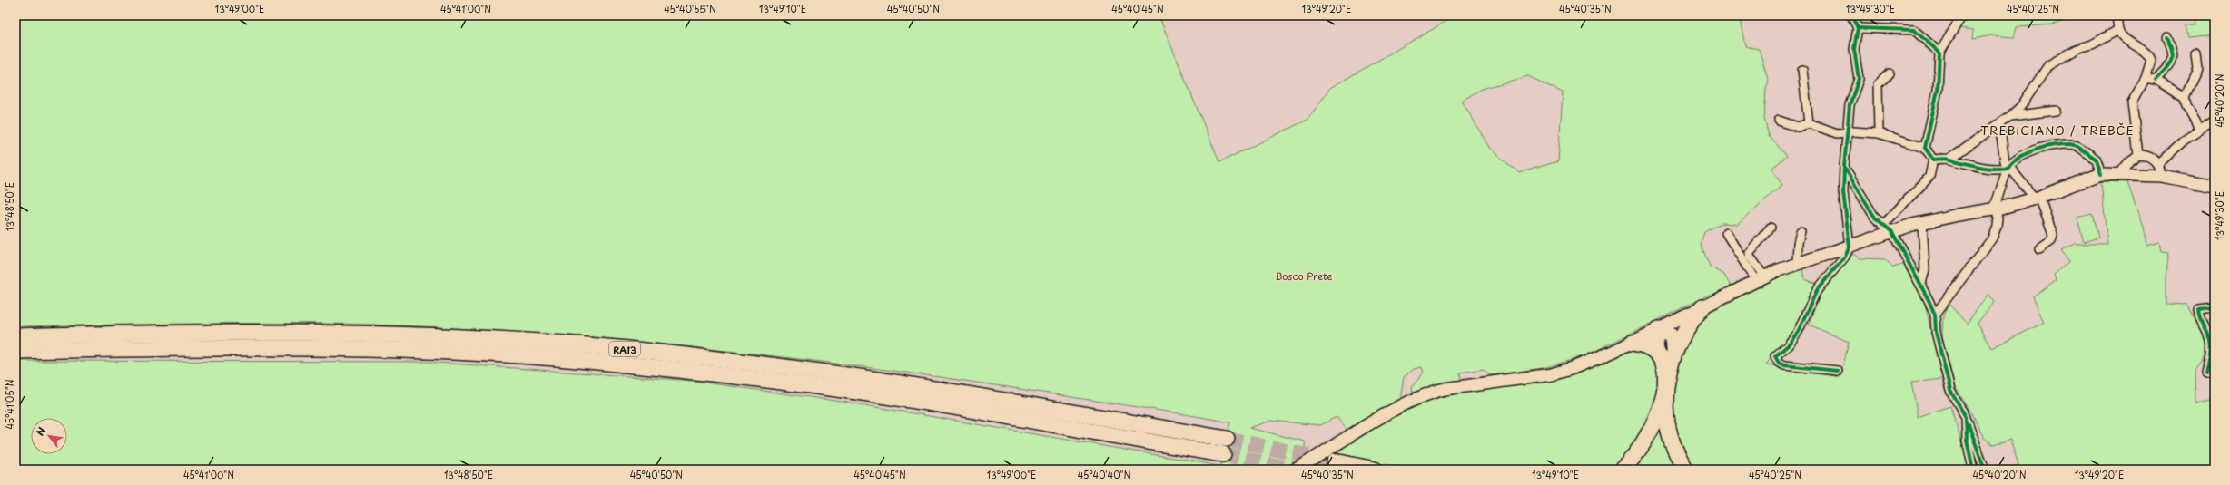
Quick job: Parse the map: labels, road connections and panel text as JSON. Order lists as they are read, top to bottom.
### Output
{
  "streets": {
    "highway": ["RA13"]
  },
  "districts": ["TREBICIANO / TREBČE"],
  "parks": ["Bosco Prete"],
  "north": "top left",
  "coordinates": [
    "13°49'00\"E",
    "45°41'00\"N",
    "45°40'55\"N",
    "13°49'10\"E",
    "45°40'50\"N",
    "45°40'45\"N",
    "13°49'20\"E",
    "45°40'35\"N",
    "13°49'30\"E",
    "45°40'25\"N",
    "45°40'20\"N",
    "13°48'50\"E",
    "45°41'05\"N",
    "45°40'40\"N"
  ]
}
